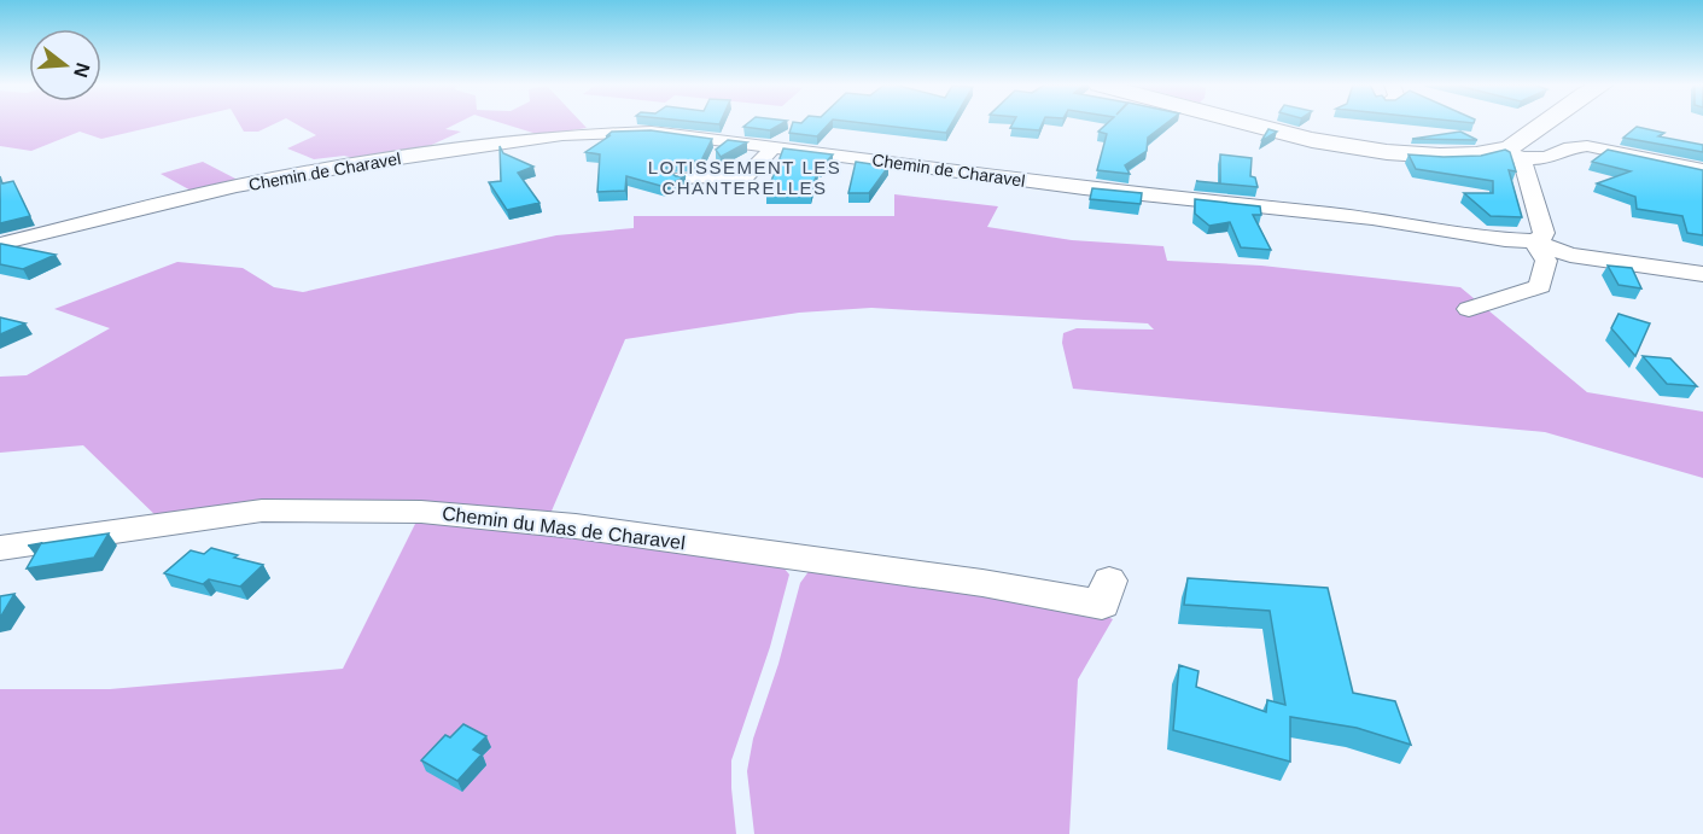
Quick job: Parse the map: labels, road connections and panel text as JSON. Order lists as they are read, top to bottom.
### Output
{
  "streets": {
    "street": ["Chemin de Charavel", "Chemin du Mas de Charavel"]
  },
  "districts": ["LOTISSEMENT LES CHANTERELLES"],
  "north": "right"
}
